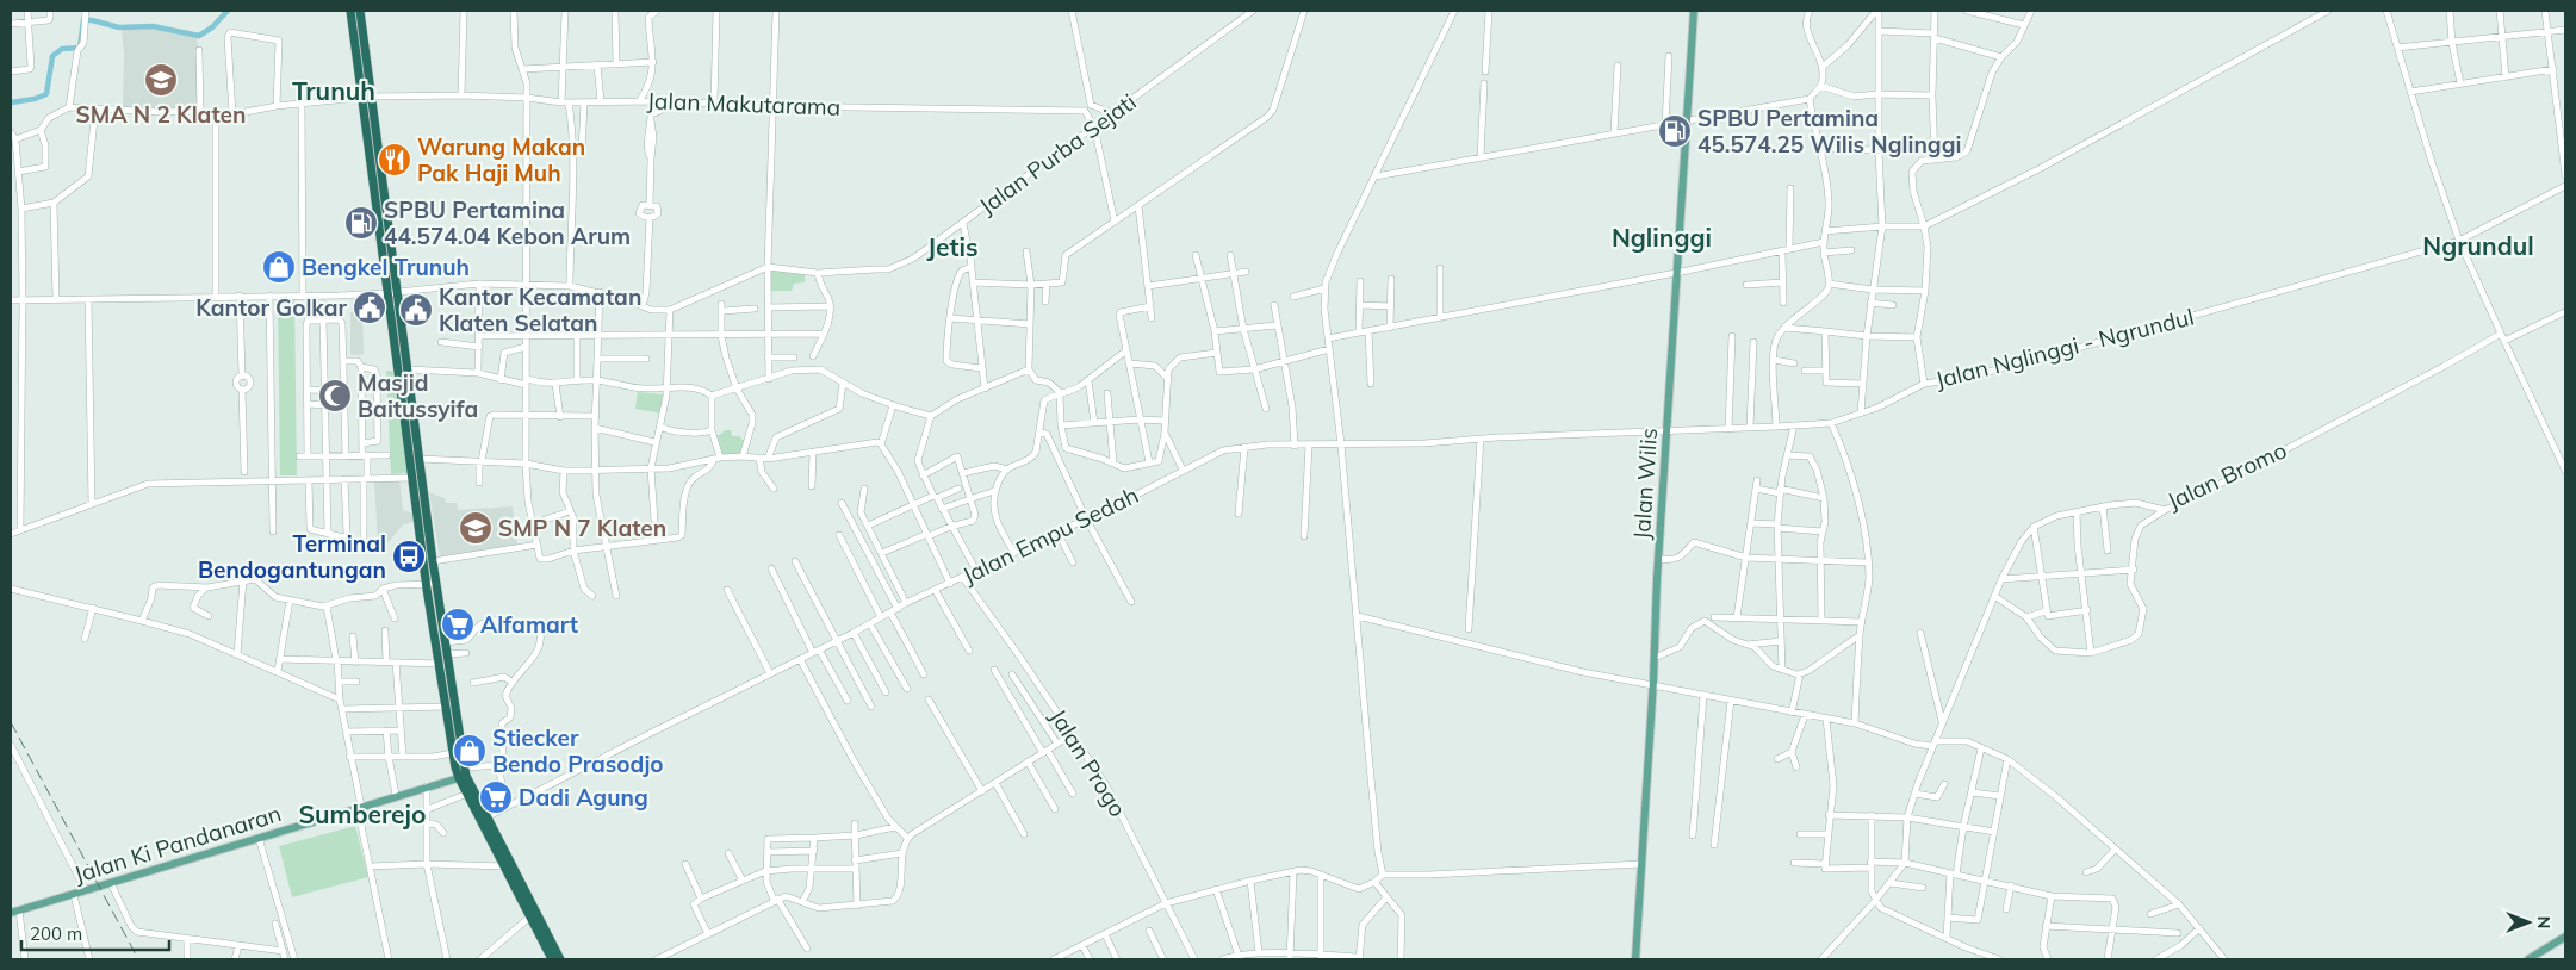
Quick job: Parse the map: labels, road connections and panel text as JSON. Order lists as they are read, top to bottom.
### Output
{
  "streets": {
    "main road": ["Jalan Wilis", "Jalan Ki Pandanaran"],
    "street": [
      "Jalan Makutarama",
      "Jalan Purba Sejati",
      "Jalan Nglinggi - Ngrundul",
      "Jalan Bromo",
      "Jalan Empu Sedah",
      "Jalan Progo"
    ]
  },
  "crossings": [
    ["Jalan Nglinggi - Ngrundul", "Jalan Wilis"],
    ["Jalan Nglinggi - Ngrundul", "Jalan Empu Sedah"],
    ["Jalan Wilis", "Jalan Empu Sedah"],
    ["Jalan Empu Sedah", "Jalan Progo"]
  ],
  "districts": [
    "Trunuh",
    "Nglinggi",
    "Ngrundul",
    "Jetis",
    "Sumberejo"
  ],
  "places": {
    "school or university": ["SMA N 2 Klaten", "SMP N 7 Klaten"],
    "fuel station": ["SPBU Pertamina 45.574.25 Wilis Nglinggi", "SPBU Pertamina 44.574.04 Kebon Arum"],
    "restaurant": ["Warung Makan Pak Haji Muh"],
    "shop": ["Bengkel Trunuh", "Stiecker Bendo Prasodjo"],
    "public building": ["Kantor Golkar", "Kantor Kecamatan Klaten Selatan"],
    "mosque": ["Masjid Baitussyifa"],
    "bus stop": ["Terminal Bendogantungan"],
    "supermarket": ["Alfamart", "Dadi Agung"]
  },
  "scale_bar": "200 m",
  "north": "right"
}
